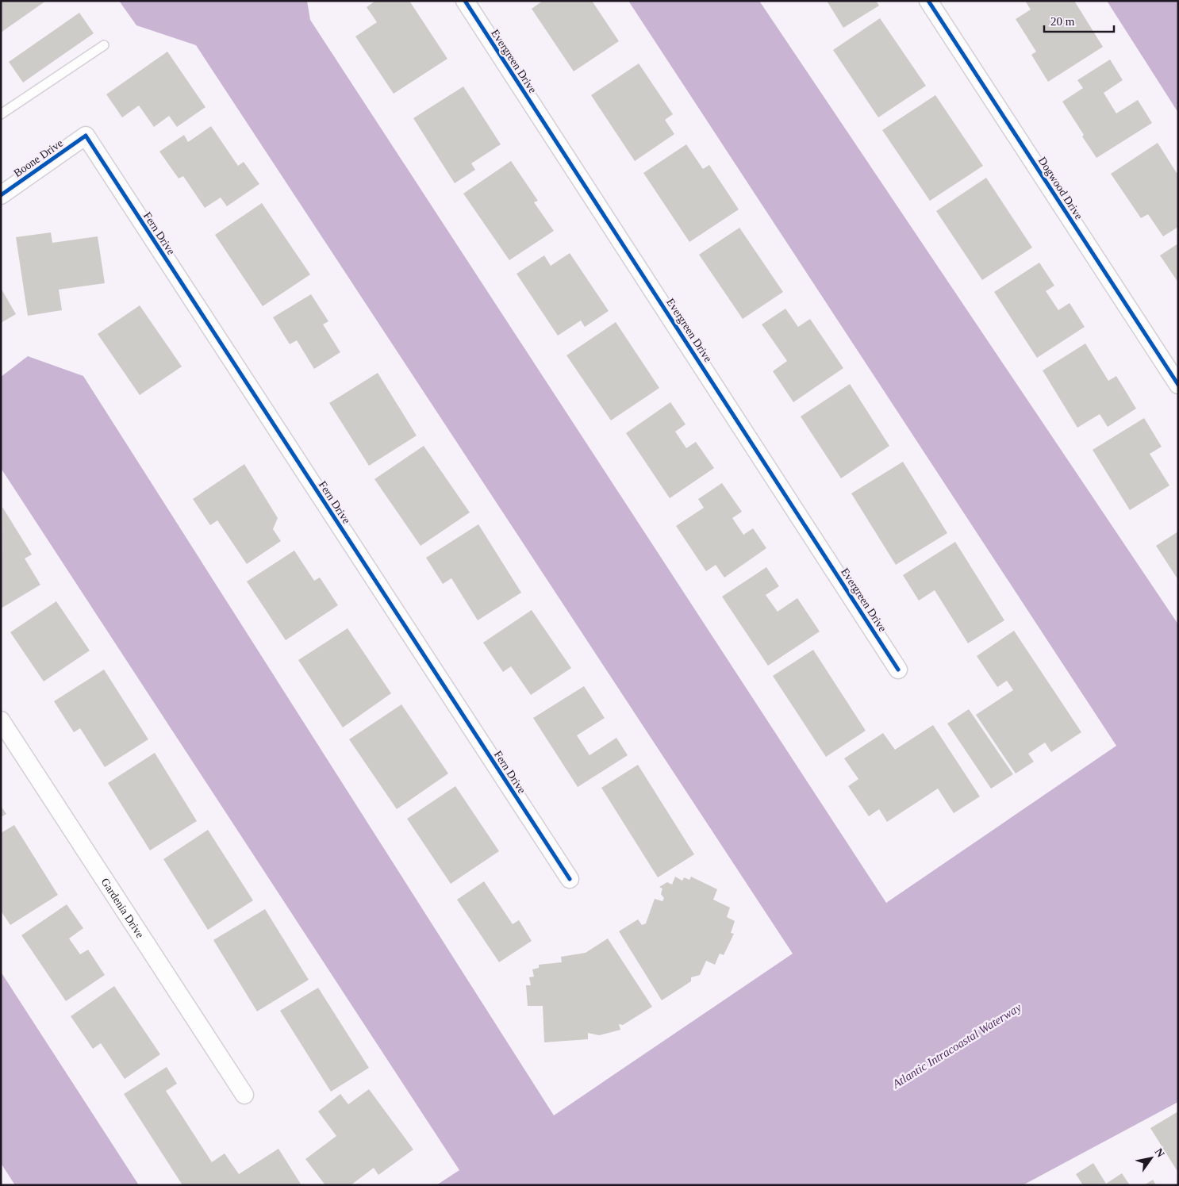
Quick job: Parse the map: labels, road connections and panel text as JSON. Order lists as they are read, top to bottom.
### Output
{
  "streets": {
    "street": [
      "Evergreen Drive",
      "Boone Drive",
      "Dogwood Drive",
      "Fern Drive",
      "Gardenia Drive"
    ]
  },
  "crossings": [
    ["Boone Drive", "Fern Drive"]
  ],
  "water": ["Atlantic Intracoastal Waterway"],
  "scale_bar": "20 m",
  "north": "top right"
}
